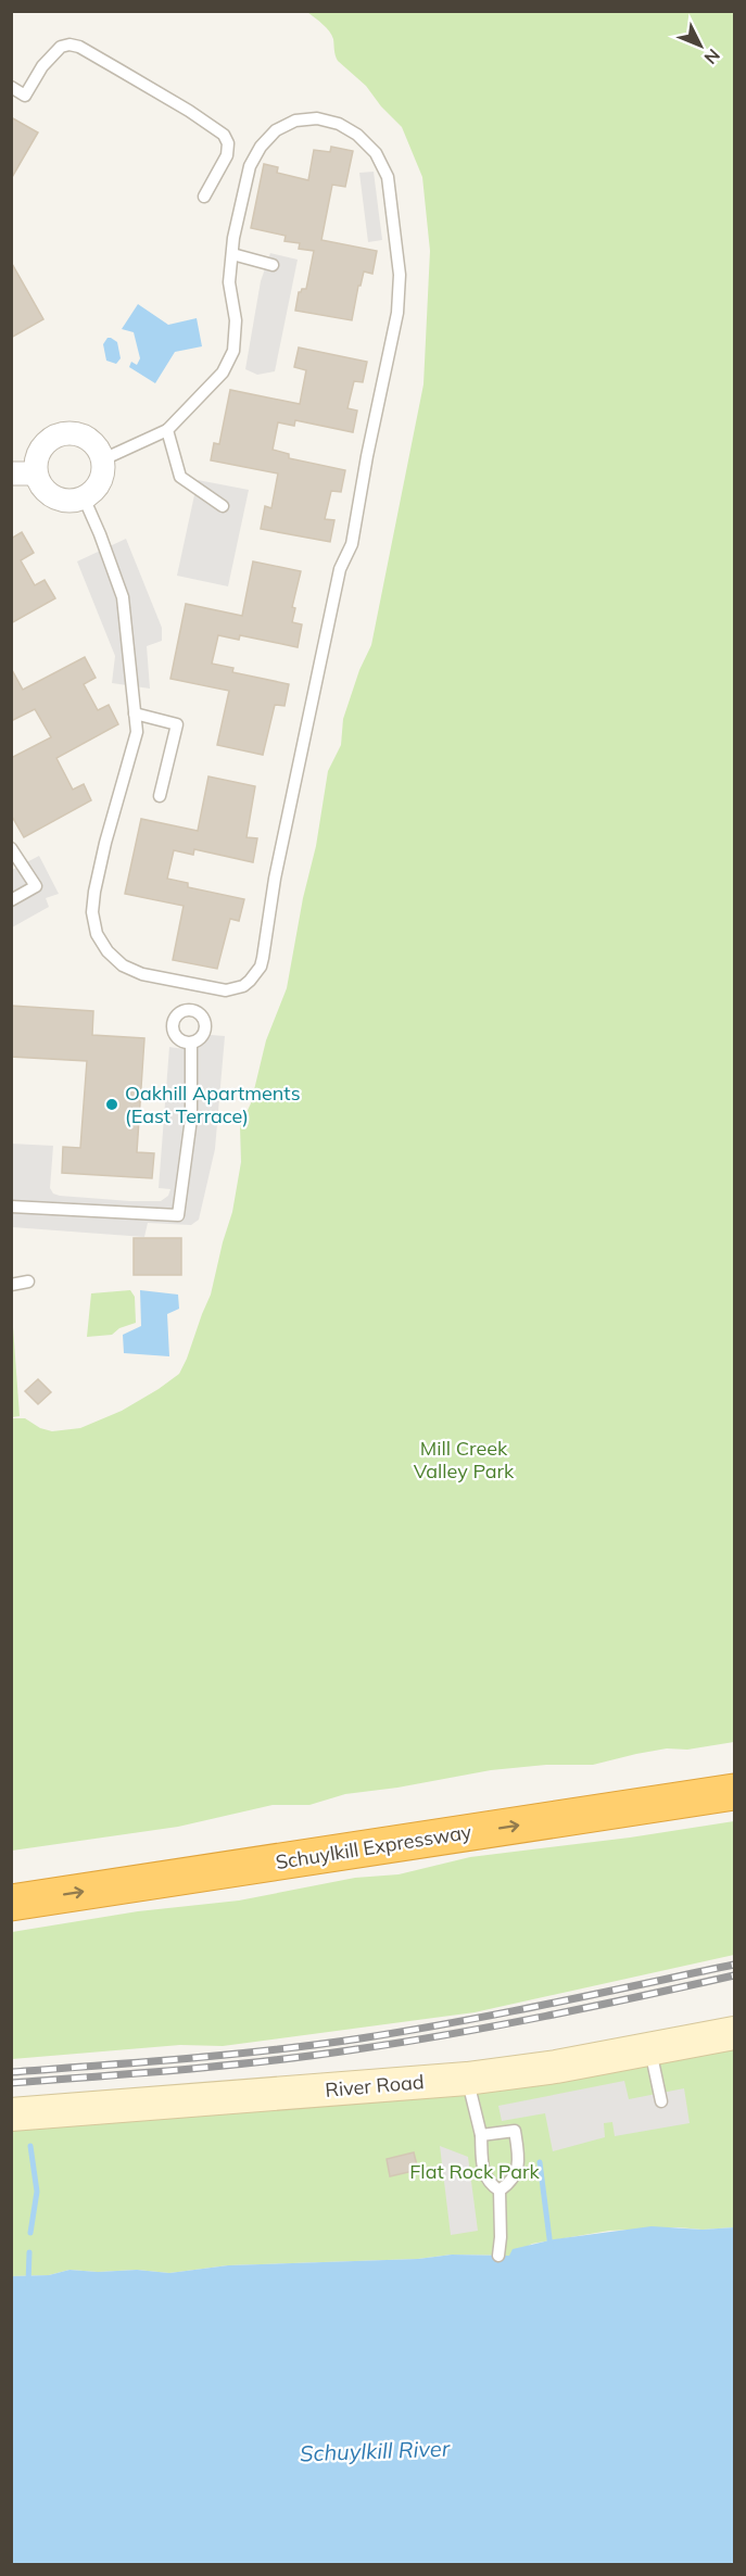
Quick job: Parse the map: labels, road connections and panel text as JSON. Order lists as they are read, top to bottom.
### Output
{
  "streets": {
    "highway": ["Schuylkill Expressway"],
    "street": ["River Road"]
  },
  "water": ["Schuylkill River"],
  "parks": ["Mill Creek Valley Park", "Flat Rock Park"],
  "places": ["Oakhill Apartments (East Terrace)"],
  "north": "bottom right"
}
